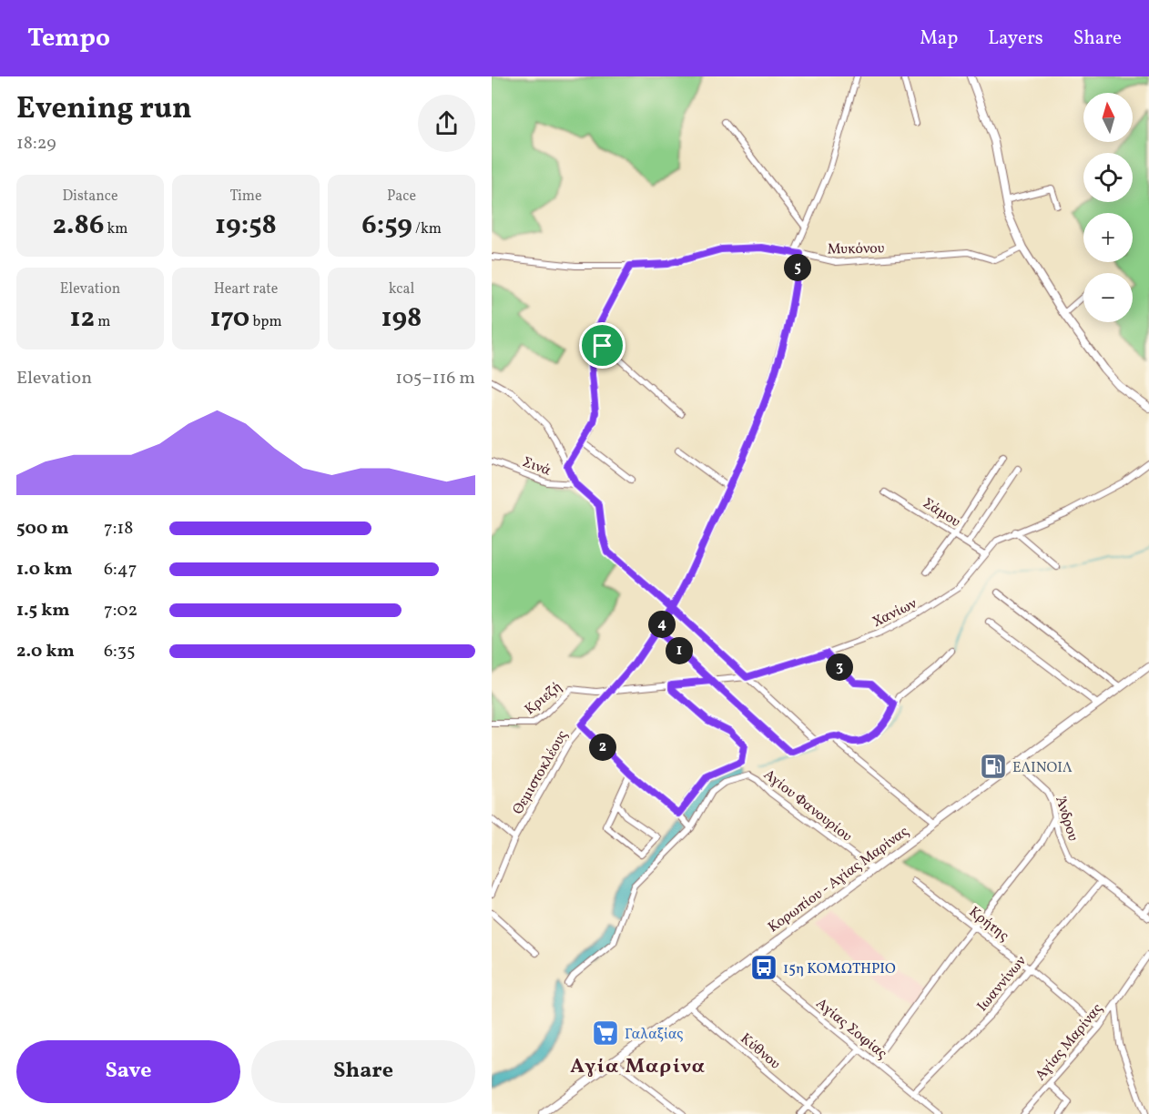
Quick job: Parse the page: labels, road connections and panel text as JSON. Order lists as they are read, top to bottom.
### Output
{
  "streets": {
    "main road": ["Κορωπίου - Αγίας Μαρίνας"],
    "street": [
      "Μυκόνου",
      "Σινά",
      "Σάμου",
      "Χανίων",
      "Κριεζή",
      "Θεμιστοκλέους",
      "Αγίου Φανουρίου",
      "Άνδρου",
      "Κρήτης",
      "Ιωαννίνων",
      "Αγίας Σοφίας",
      "Αγίας Μαρίνας",
      "Κύθνου"
    ]
  },
  "crossings": [
    ["Μυκόνου", "Θεμιστοκλέους"],
    ["Σάμου", "Χανίων"],
    ["Χανίων", "Κριεζή"],
    ["Χανίων", "Θεμιστοκλέους"],
    ["Κριεζή", "Θεμιστοκλέους"],
    ["Αγίου Φανουρίου", "Κορωπίου - Αγίας Μαρίνας"],
    ["Άνδρου", "Κορωπίου - Αγίας Μαρίνας"],
    ["Άνδρου", "Ιωαννίνων"],
    ["Κορωπίου - Αγίας Μαρίνας", "Αγίας Σοφίας"],
    ["Κορωπίου - Αγίας Μαρίνας", "Κύθνου"],
    ["Κρήτης", "Ιωαννίνων"],
    ["Κρήτης", "Αγίας Μαρίνας"],
    ["Ιωαννίνων", "Αγίας Σοφίας"]
  ],
  "districts": ["Αγία Μαρίνα"],
  "places": {
    "fuel station": ["ΕΛΙΝΟΙΛ"],
    "bus stop": ["15η ΚΟΜΩΤΗΡΙΟ"],
    "supermarket": ["Γαλαξίας"]
  },
  "north": "top",
  "page": {
    "header": "Tempo",
    "nav": ["Map", "Layers", "Share"],
    "heading": ["Evening run", "18:29"],
    "map_buttons": ["+", "−"],
    "stats": [
      ["Distance", "2.86 km"],
      ["Time", "19:58"],
      ["Pace", "6:59 /km"],
      ["Elevation", "12 m"],
      ["Heart rate", "170 bpm"],
      ["kcal", "198"]
    ],
    "pins": [
      "5",
      "4",
      "1",
      "3",
      "2"
    ],
    "chart": ["Elevation", "105–116 m"],
    "list": [
      {
        "name": "500 m",
        "note": "7:18"
      },
      {
        "name": "1.0 km",
        "note": "6:47"
      },
      {
        "name": "1.5 km",
        "note": "7:02"
      },
      {
        "name": "2.0 km",
        "note": "6:35"
      }
    ],
    "buttons": ["Save", "Share"]
  }
}
